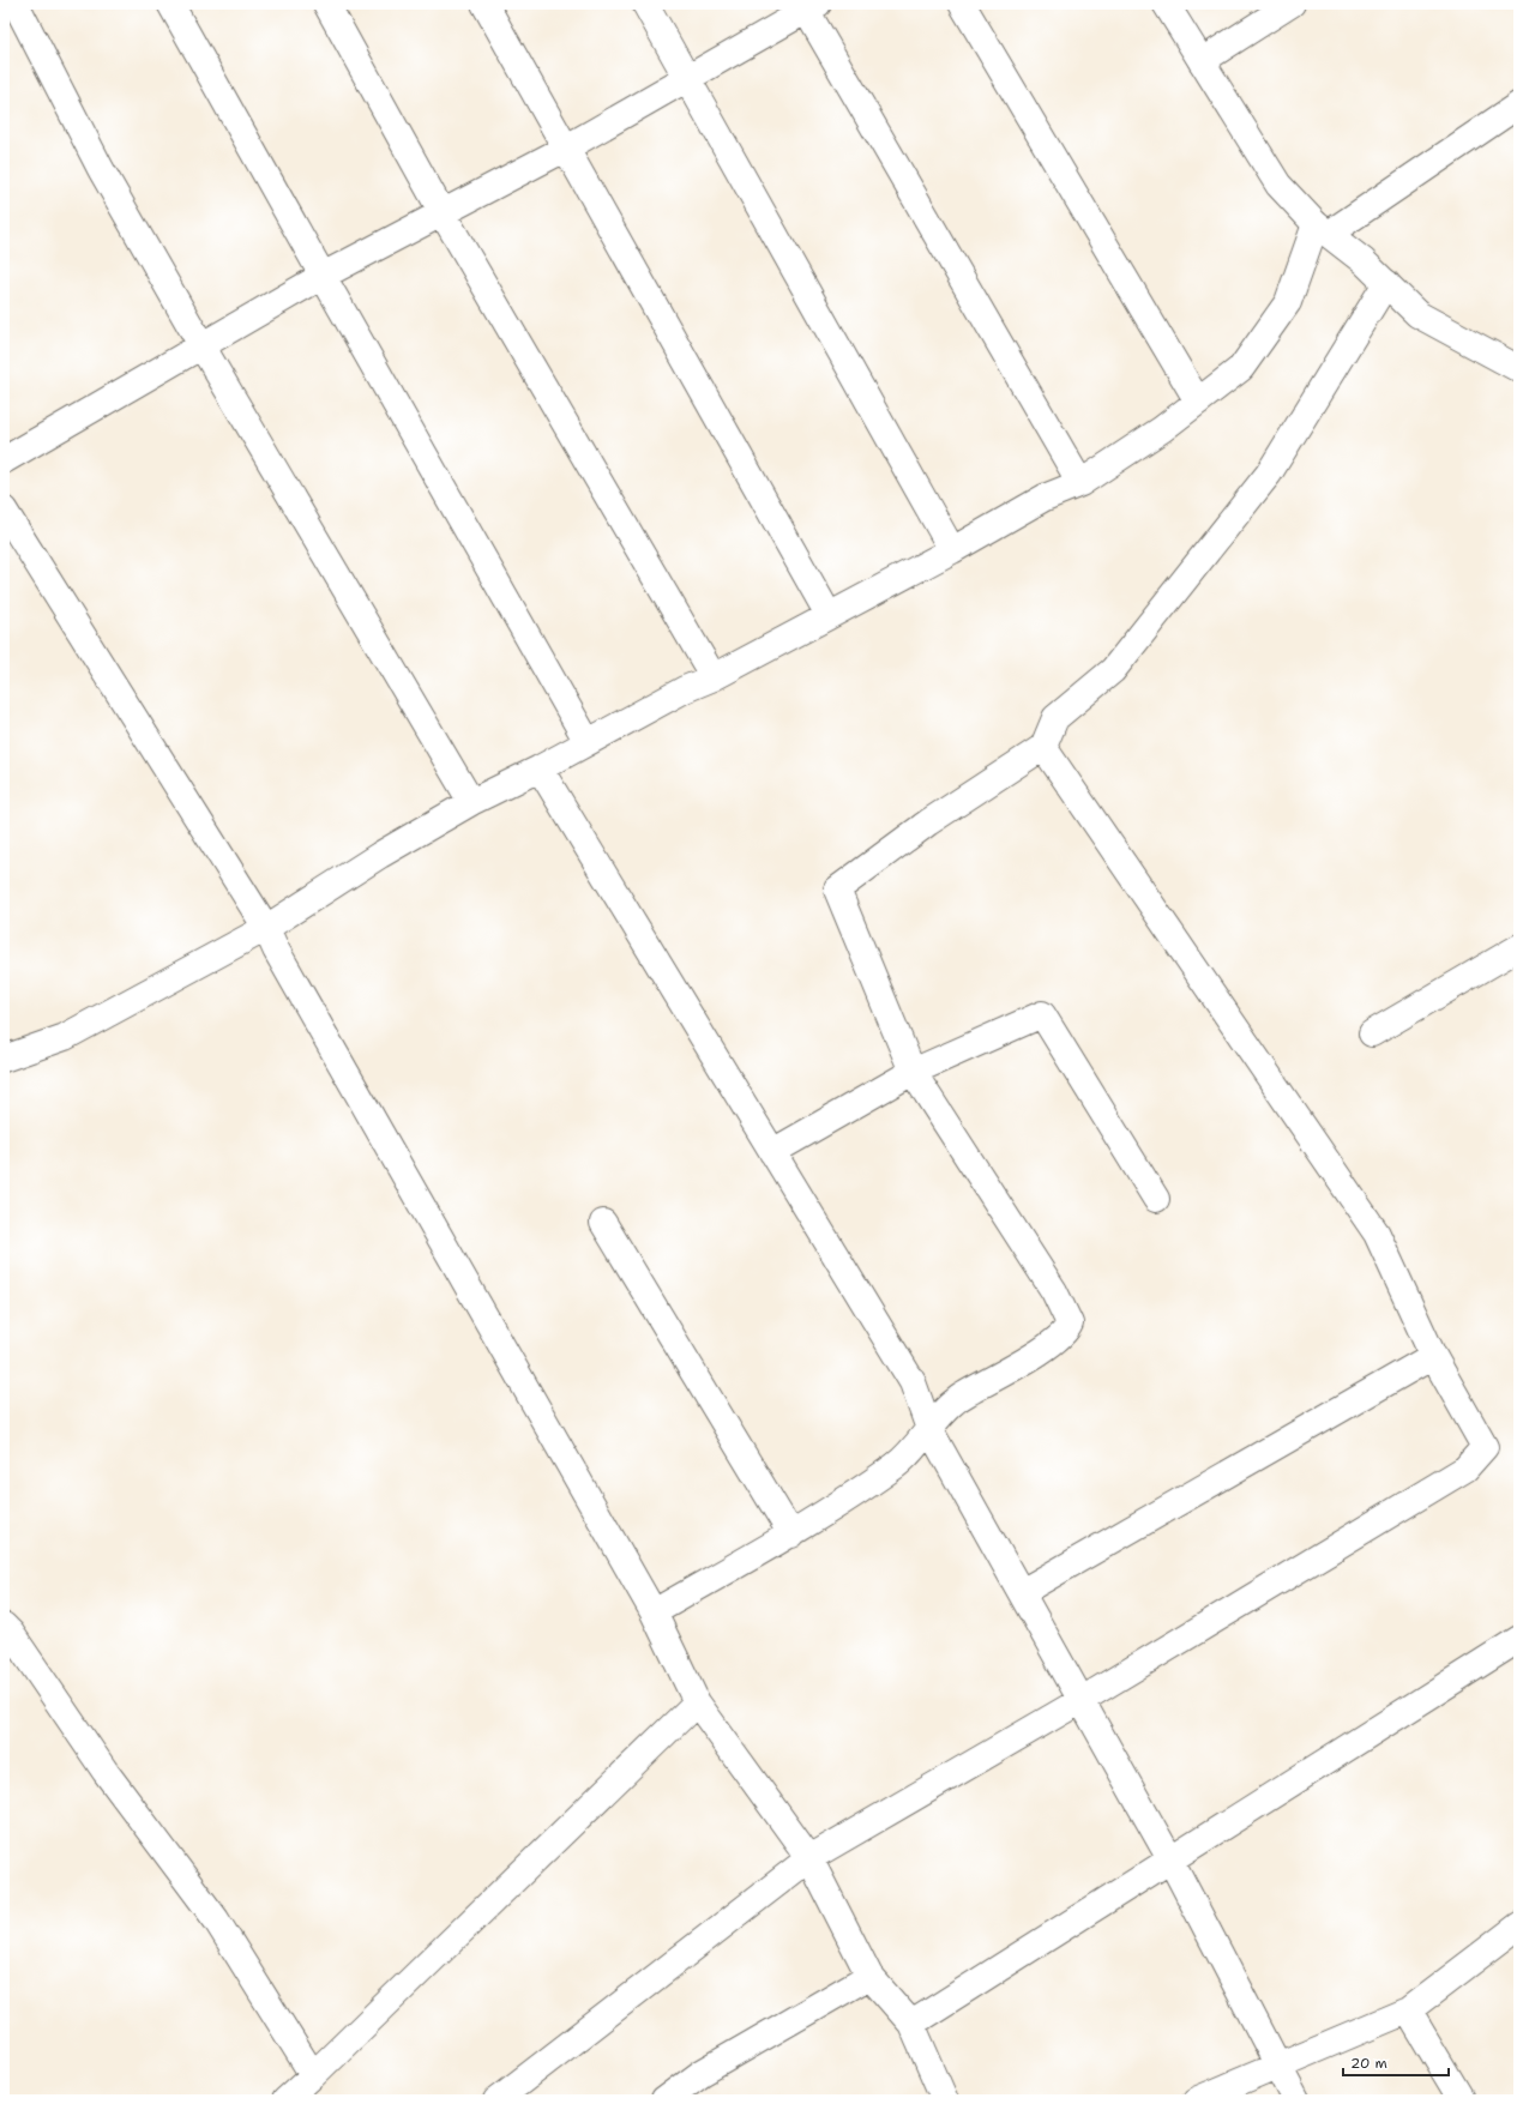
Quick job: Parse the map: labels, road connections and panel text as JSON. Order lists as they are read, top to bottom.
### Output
{
  "scale_bar": "20 m"
}
